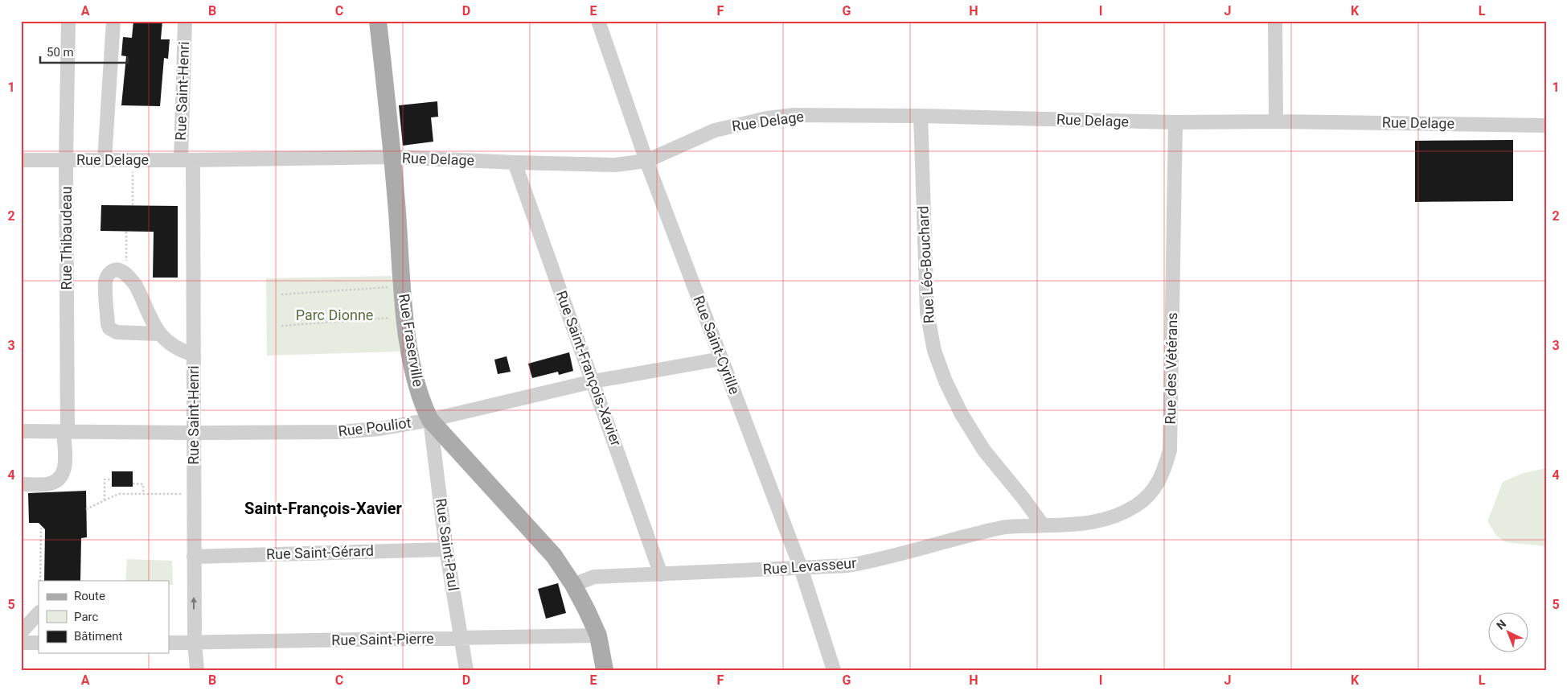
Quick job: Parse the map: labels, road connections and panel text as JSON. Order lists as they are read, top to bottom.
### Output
{
  "streets": {
    "main road": ["Rue Fraserville"],
    "street": [
      "Rue Saint-Henri",
      "Rue Delage",
      "Rue Thibaudeau",
      "Rue Léo-Bouchard",
      "Rue Saint-Cyrille",
      "Rue Saint-François-Xavier",
      "Rue des Vétérans",
      "Rue Pouliot",
      "Rue Saint-Paul",
      "Rue Saint-Gérard",
      "Rue Levasseur",
      "Rue Saint-Pierre"
    ]
  },
  "crossings": [
    ["Rue Saint-Henri", "Rue Delage"],
    ["Rue Saint-Henri", "Rue Pouliot"],
    ["Rue Saint-Henri", "Rue Saint-Gérard"],
    ["Rue Saint-Henri", "Rue Saint-Pierre"],
    ["Rue Delage", "Rue Thibaudeau"],
    ["Rue Delage", "Rue Léo-Bouchard"],
    ["Rue Delage", "Rue Fraserville"],
    ["Rue Delage", "Rue Saint-Cyrille"],
    ["Rue Delage", "Rue Saint-François-Xavier"],
    ["Rue Delage", "Rue des Vétérans"],
    ["Rue Thibaudeau", "Rue Pouliot"],
    ["Rue Léo-Bouchard", "Rue des Vétérans"],
    ["Rue Léo-Bouchard", "Rue Levasseur"],
    ["Rue Fraserville", "Rue Pouliot"],
    ["Rue Fraserville", "Rue Saint-Paul"],
    ["Rue Fraserville", "Rue Levasseur"],
    ["Rue Fraserville", "Rue Saint-Pierre"],
    ["Rue Saint-Cyrille", "Rue Pouliot"],
    ["Rue Saint-Cyrille", "Rue Levasseur"],
    ["Rue Saint-François-Xavier", "Rue Pouliot"],
    ["Rue Saint-François-Xavier", "Rue Levasseur"],
    ["Rue des Vétérans", "Rue Levasseur"],
    ["Rue Pouliot", "Rue Saint-Paul"],
    ["Rue Saint-Paul", "Rue Saint-Gérard"],
    ["Rue Saint-Paul", "Rue Saint-Pierre"]
  ],
  "districts": ["Saint-François-Xavier"],
  "parks": ["Parc Dionne"],
  "legend": ["Route", "Parc", "Bâtiment"],
  "scale_bar": "50 m",
  "north": "top left",
  "grid": {
    "columns": [
      "A",
      "B",
      "C",
      "D",
      "E",
      "F",
      "G",
      "H",
      "I",
      "J",
      "K",
      "L"
    ],
    "rows": [
      "1",
      "2",
      "3",
      "4",
      "5"
    ]
  }
}
